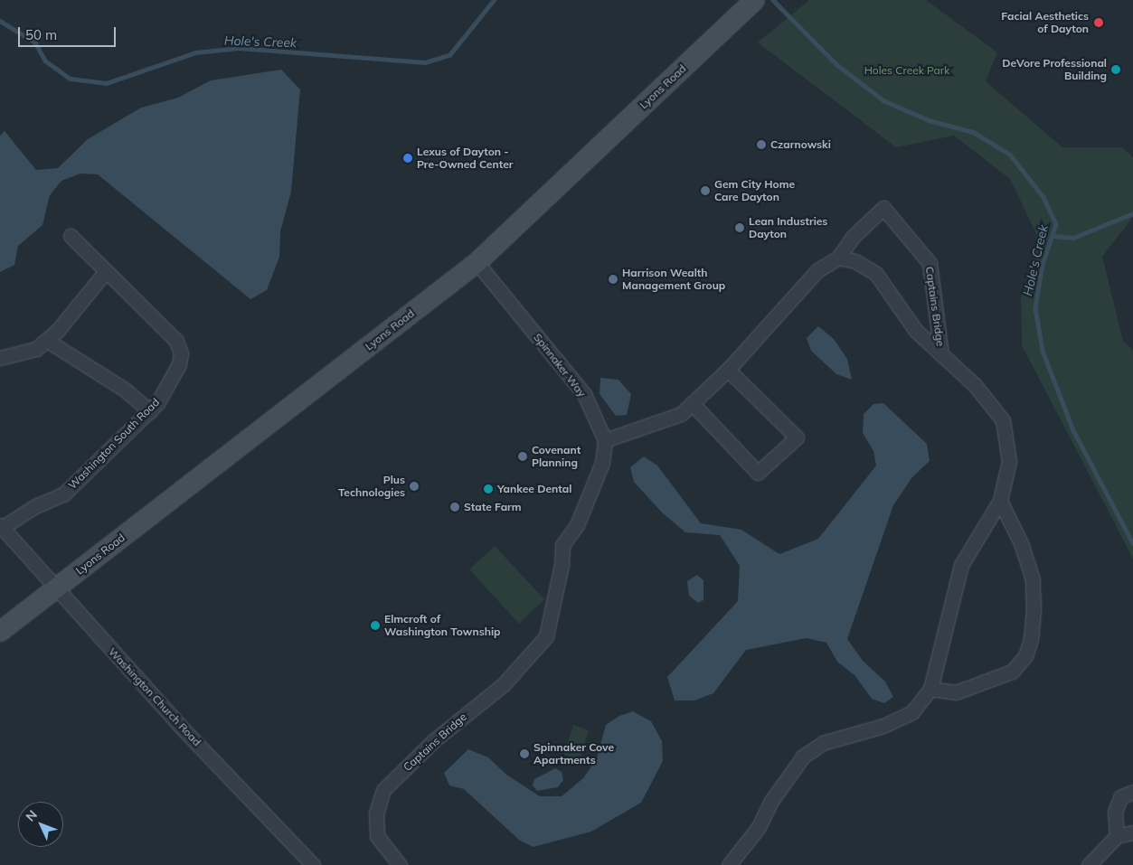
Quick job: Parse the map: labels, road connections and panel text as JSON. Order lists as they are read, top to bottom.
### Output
{
  "streets": {
    "main road": ["Lyons Road"],
    "street": [
      "Captains Bridge",
      "Spinnaker Way",
      "Washington South Road",
      "Washington Church Road"
    ]
  },
  "crossings": [
    ["Lyons Road", "Spinnaker Way"],
    ["Lyons Road", "Washington Church Road"],
    ["Captains Bridge", "Spinnaker Way"],
    ["Washington South Road", "Washington Church Road"]
  ],
  "water": ["Hole's Creek"],
  "parks": ["Holes Creek Park"],
  "places": [
    "Facial Aesthetics of Dayton",
    "DeVore Professional Building",
    "Czarnowski",
    "Lexus of Dayton - Pre-Owned Center",
    "Gem City Home Care Dayton",
    "Lean Industries Dayton",
    "Harrison Wealth Management Group",
    "Covenant Planning",
    "Plus Technologies",
    "Yankee Dental",
    "State Farm",
    "Elmcroft of Washington Township",
    "Spinnaker Cove Apartments"
  ],
  "scale_bar": "50 m",
  "north": "top left"
}
